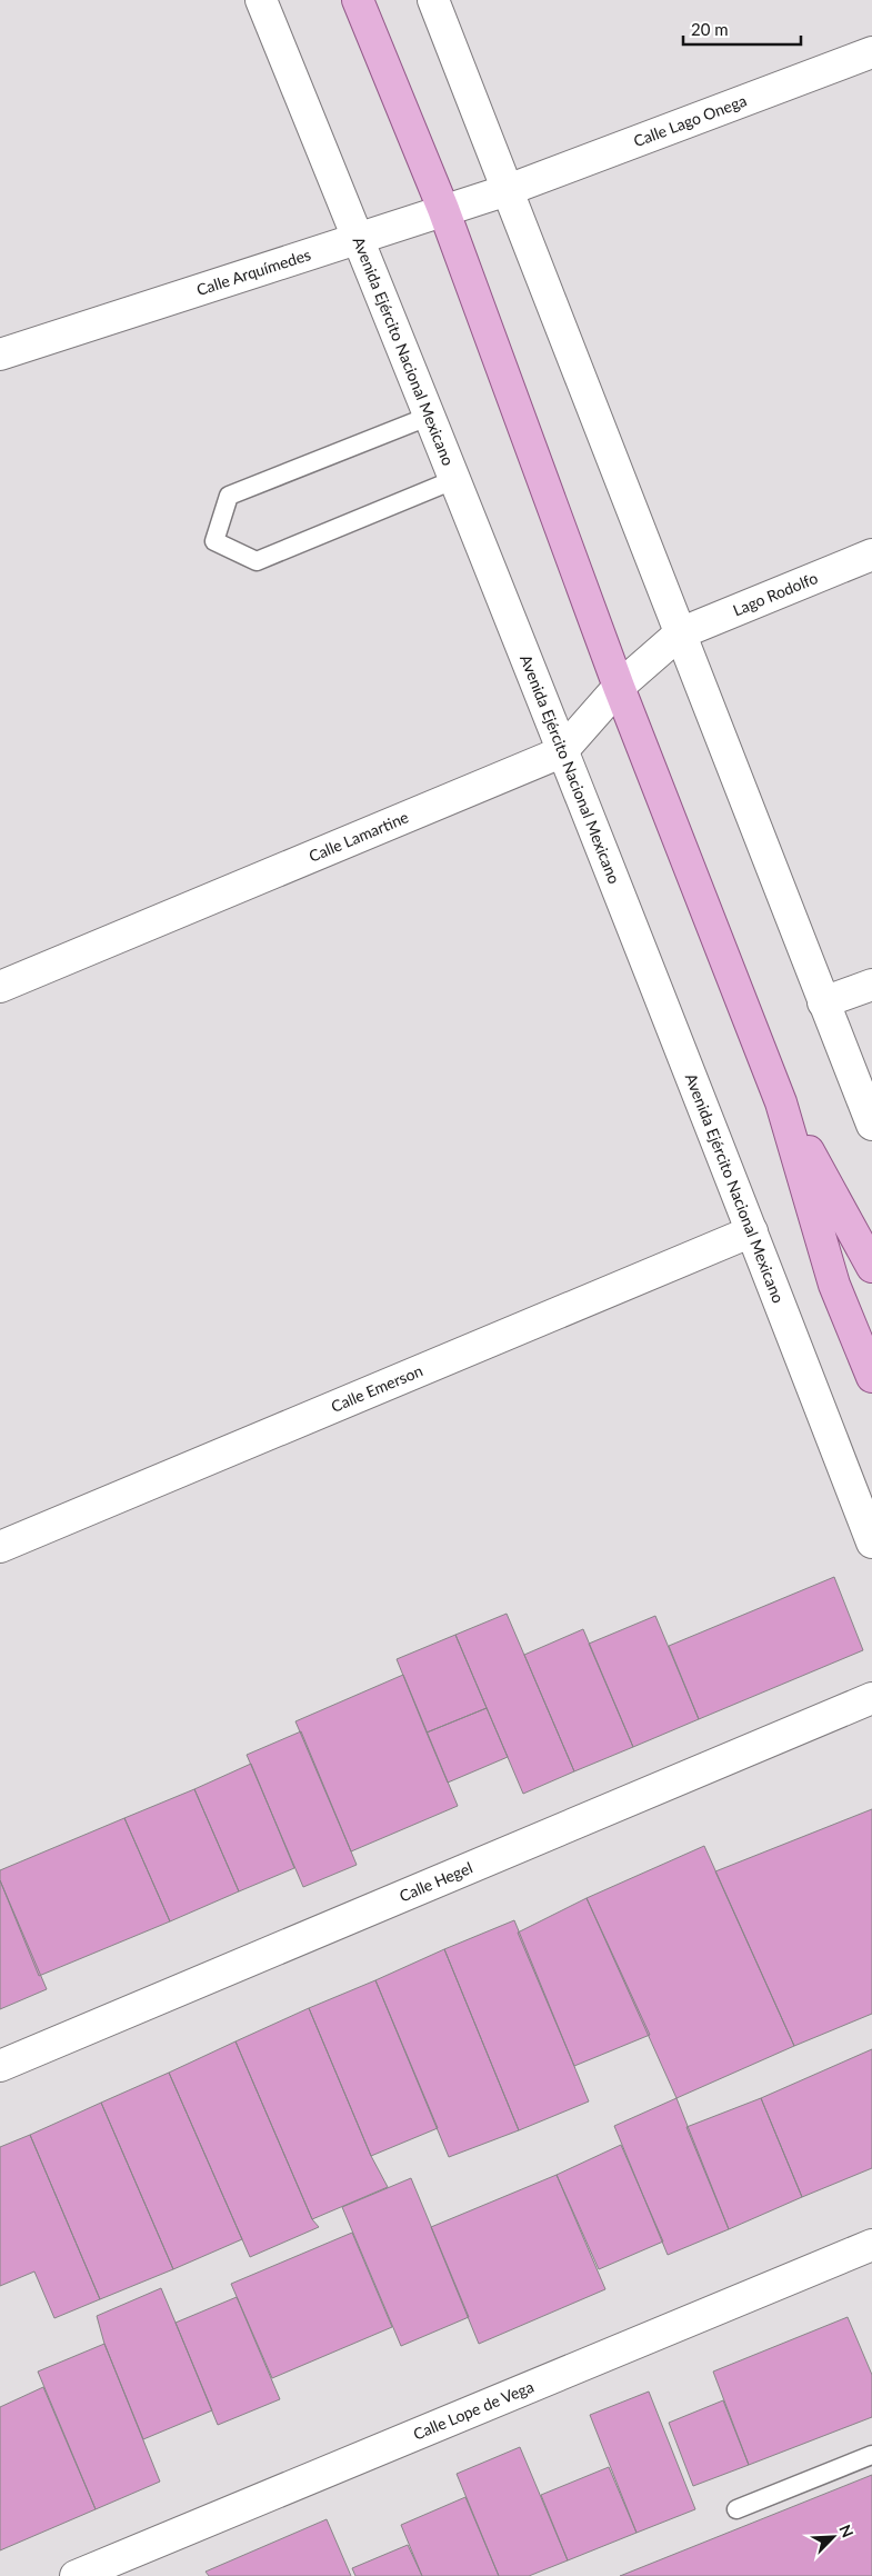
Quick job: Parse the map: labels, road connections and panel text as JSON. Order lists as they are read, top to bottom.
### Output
{
  "streets": {
    "main road": [
      "Calle Lago Onega",
      "Calle Arquímedes",
      "Avenida Ejército Nacional Mexicano",
      "Lago Rodolfo",
      "Calle Lamartine",
      "Calle Emerson",
      "Calle Hegel",
      "Calle Lope de Vega"
    ]
  },
  "crossings": [
    ["Calle Lago Onega", "Calle Arquímedes"],
    ["Calle Arquímedes", "Avenida Ejército Nacional Mexicano"],
    ["Avenida Ejército Nacional Mexicano", "Calle Lamartine"],
    ["Avenida Ejército Nacional Mexicano", "Calle Emerson"],
    ["Lago Rodolfo", "Calle Lamartine"]
  ],
  "scale_bar": "20 m",
  "north": "top right"
}
